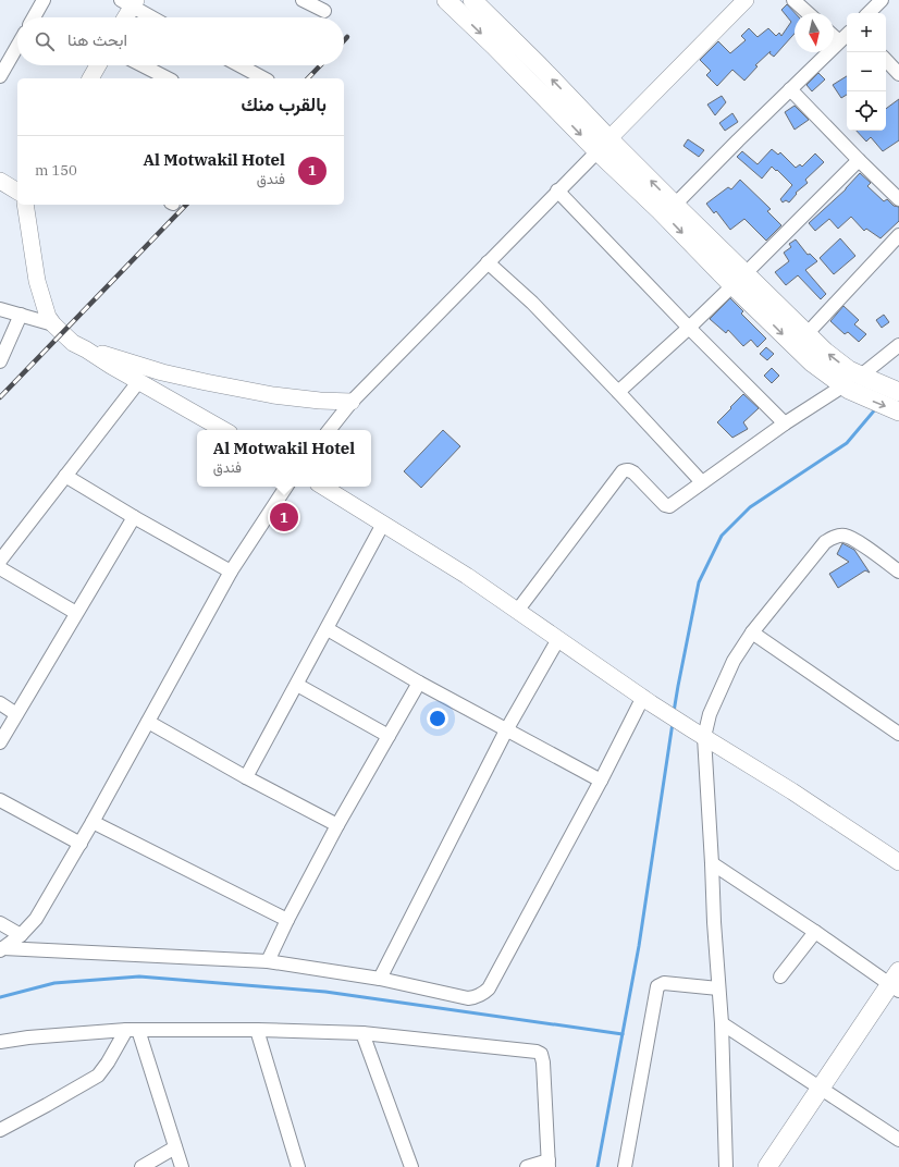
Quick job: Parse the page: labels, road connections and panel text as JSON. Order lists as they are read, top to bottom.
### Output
{
  "north": "bottom",
  "page": {
    "map_buttons": ["+", "−"],
    "search": "ابحث هنا",
    "heading": "بالقرب منك",
    "list": [
      {
        "mark": "1",
        "name": "Al Motwakil Hotel",
        "note": "فندق",
        "value": "150 m"
      }
    ],
    "popup": ["Al Motwakil Hotel", "فندق"],
    "pins": "1"
  }
}
